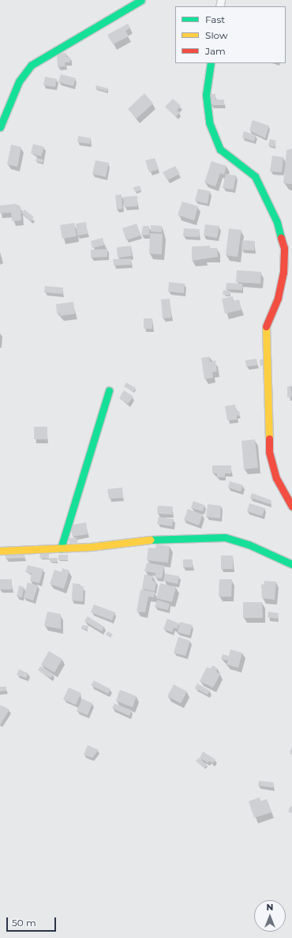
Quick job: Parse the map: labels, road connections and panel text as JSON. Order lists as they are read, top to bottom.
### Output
{
  "legend": ["Fast", "Slow", "Jam"],
  "scale_bar": "50 m",
  "north": "top"
}
